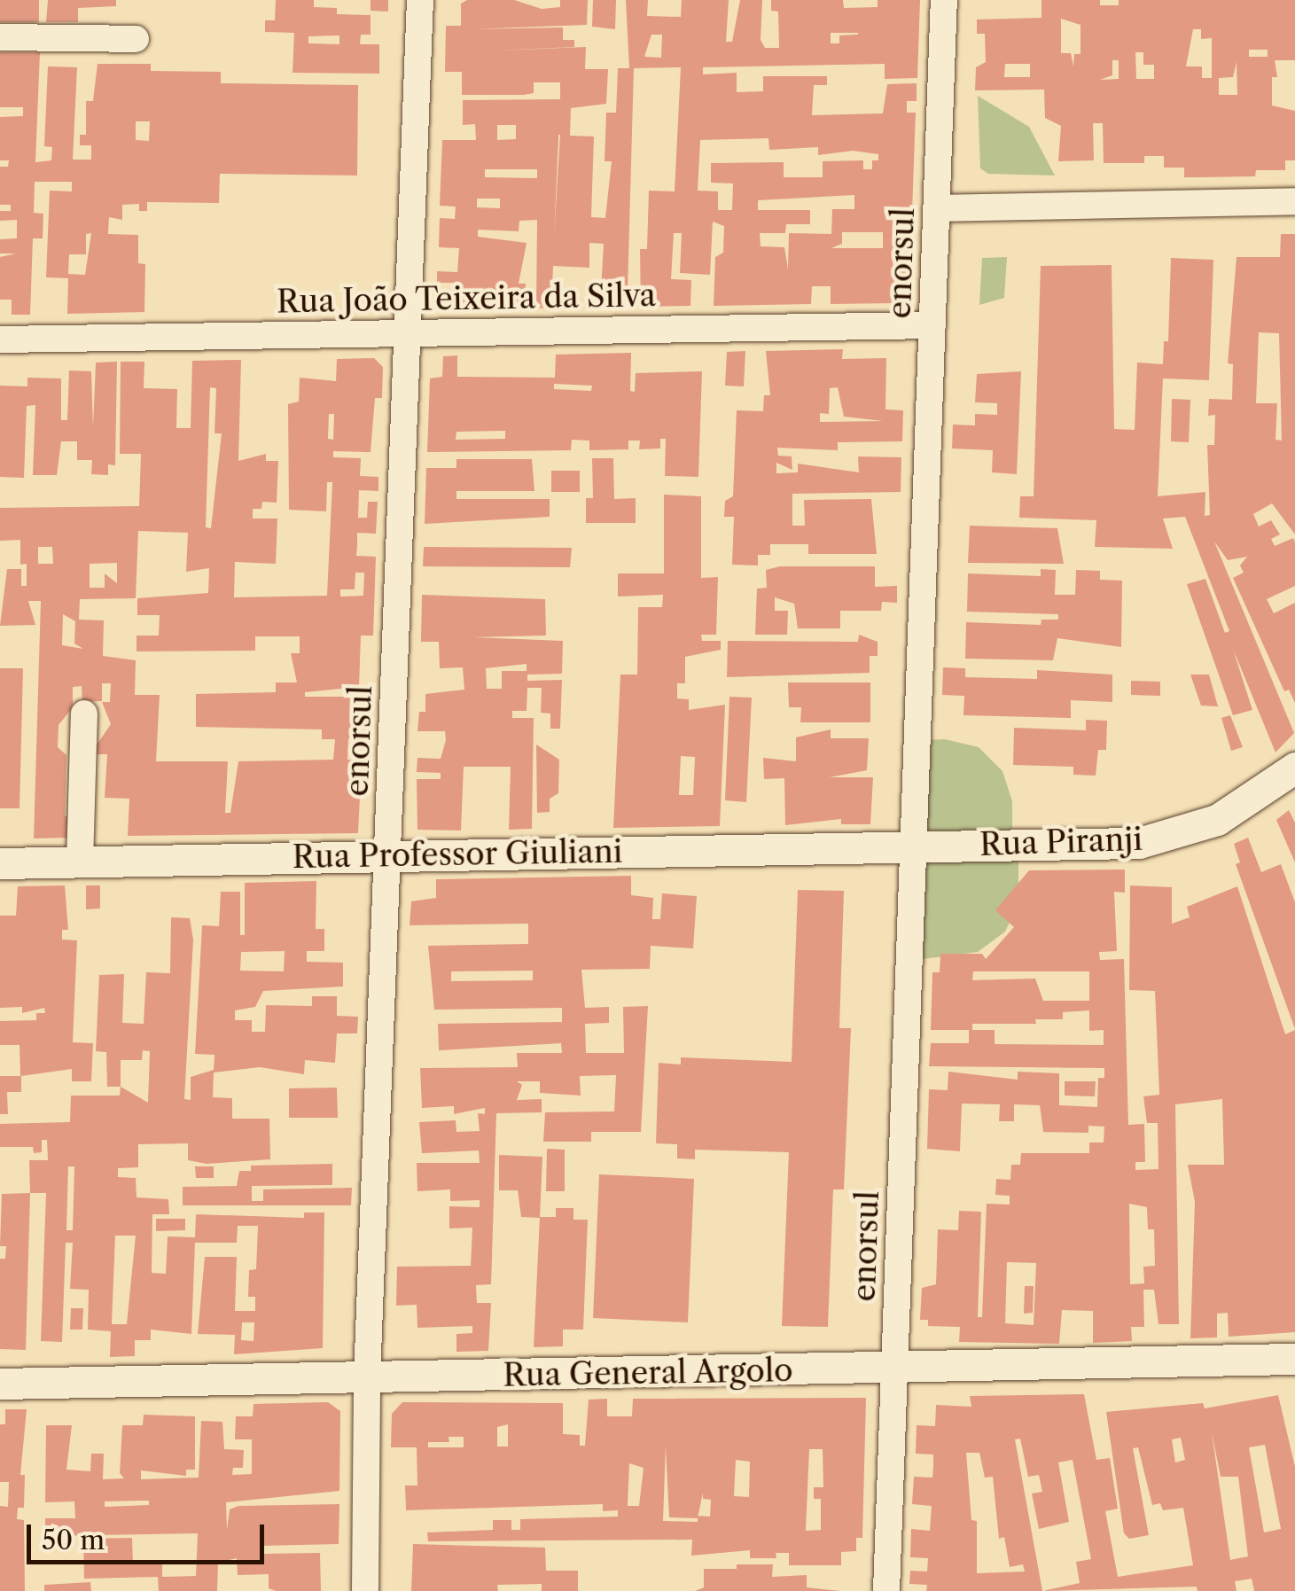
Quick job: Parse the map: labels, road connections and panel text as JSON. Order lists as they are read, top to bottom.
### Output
{
  "streets": {
    "street": [
      "enorsul",
      "Rua João Teixeira da Silva",
      "Rua Piranji",
      "Rua Professor Giuliani",
      "Rua General Argolo"
    ]
  },
  "crossings": [
    ["enorsul", "Rua João Teixeira da Silva"],
    ["enorsul", "Rua Piranji"],
    ["enorsul", "Rua Professor Giuliani"],
    ["enorsul", "Rua General Argolo"],
    ["Rua Piranji", "Rua Professor Giuliani"]
  ],
  "scale_bar": "50 m"
}
